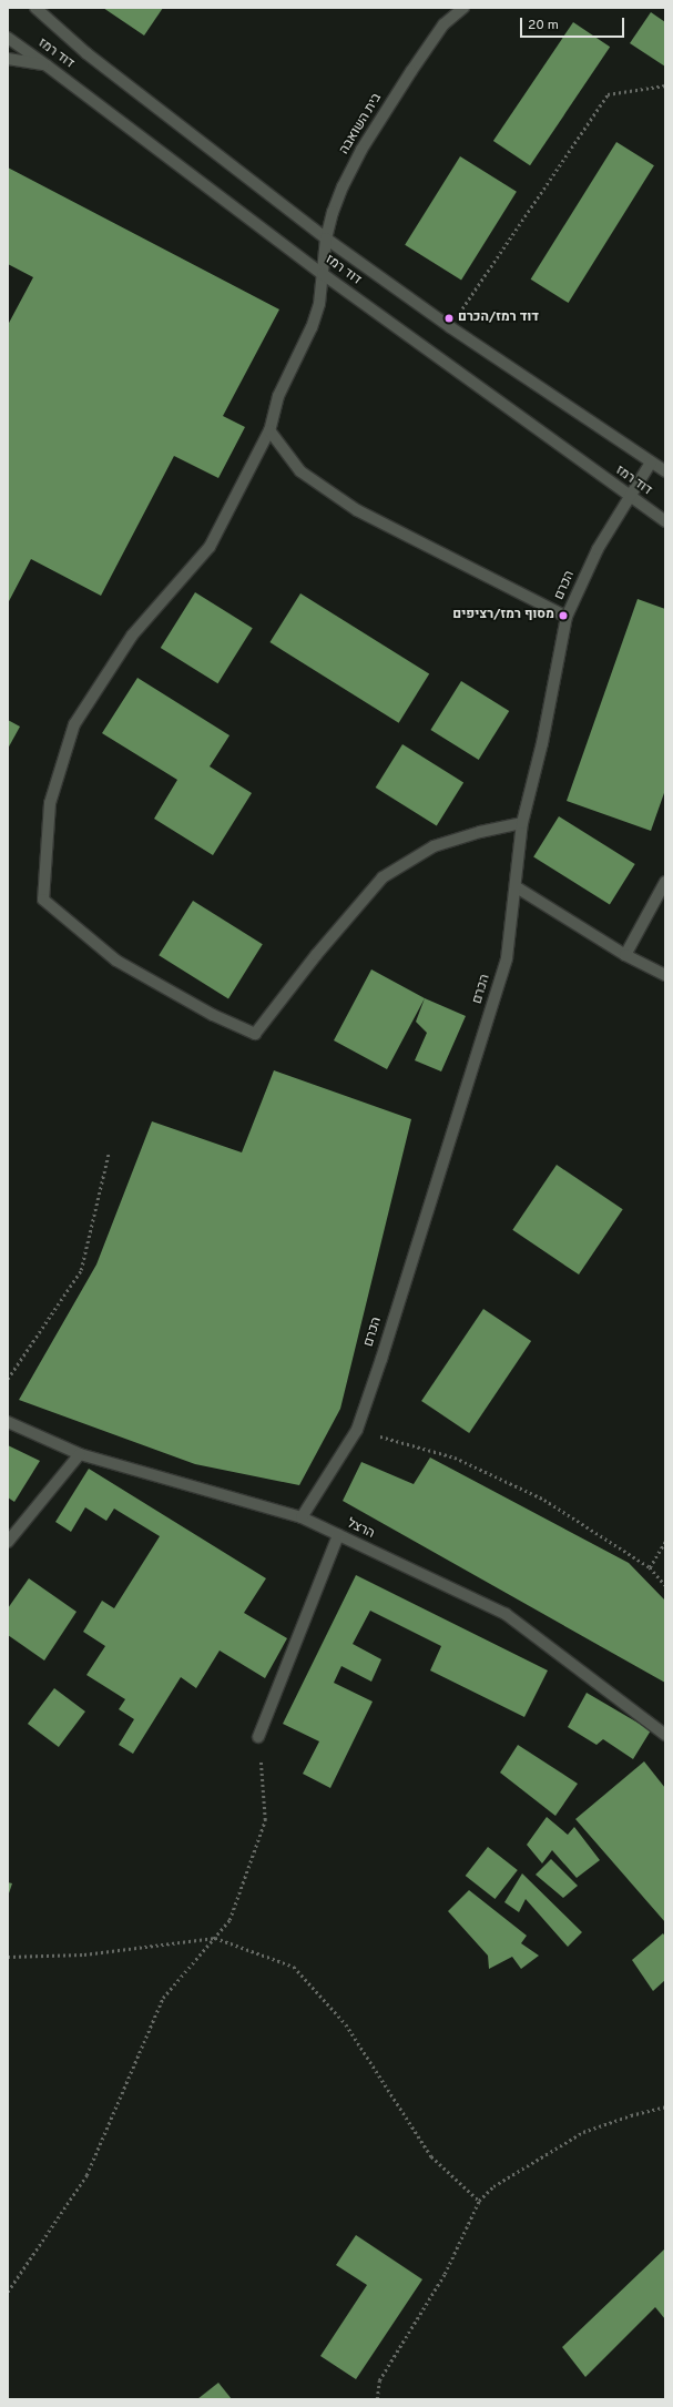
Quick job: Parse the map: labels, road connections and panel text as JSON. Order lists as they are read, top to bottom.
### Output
{
  "streets": {
    "street": [
      "דוד רמז",
      "בית השואבה",
      "הכרם",
      "הרצל"
    ]
  },
  "crossings": [
    ["דוד רמז", "בית השואבה"],
    ["דוד רמז", "הכרם"],
    ["בית השואבה", "הכרם"],
    ["הכרם", "הרצל"]
  ],
  "places": ["דוד רמז/הכרם", "מסוף רמז/רציפים"],
  "scale_bar": "20 m"
}
